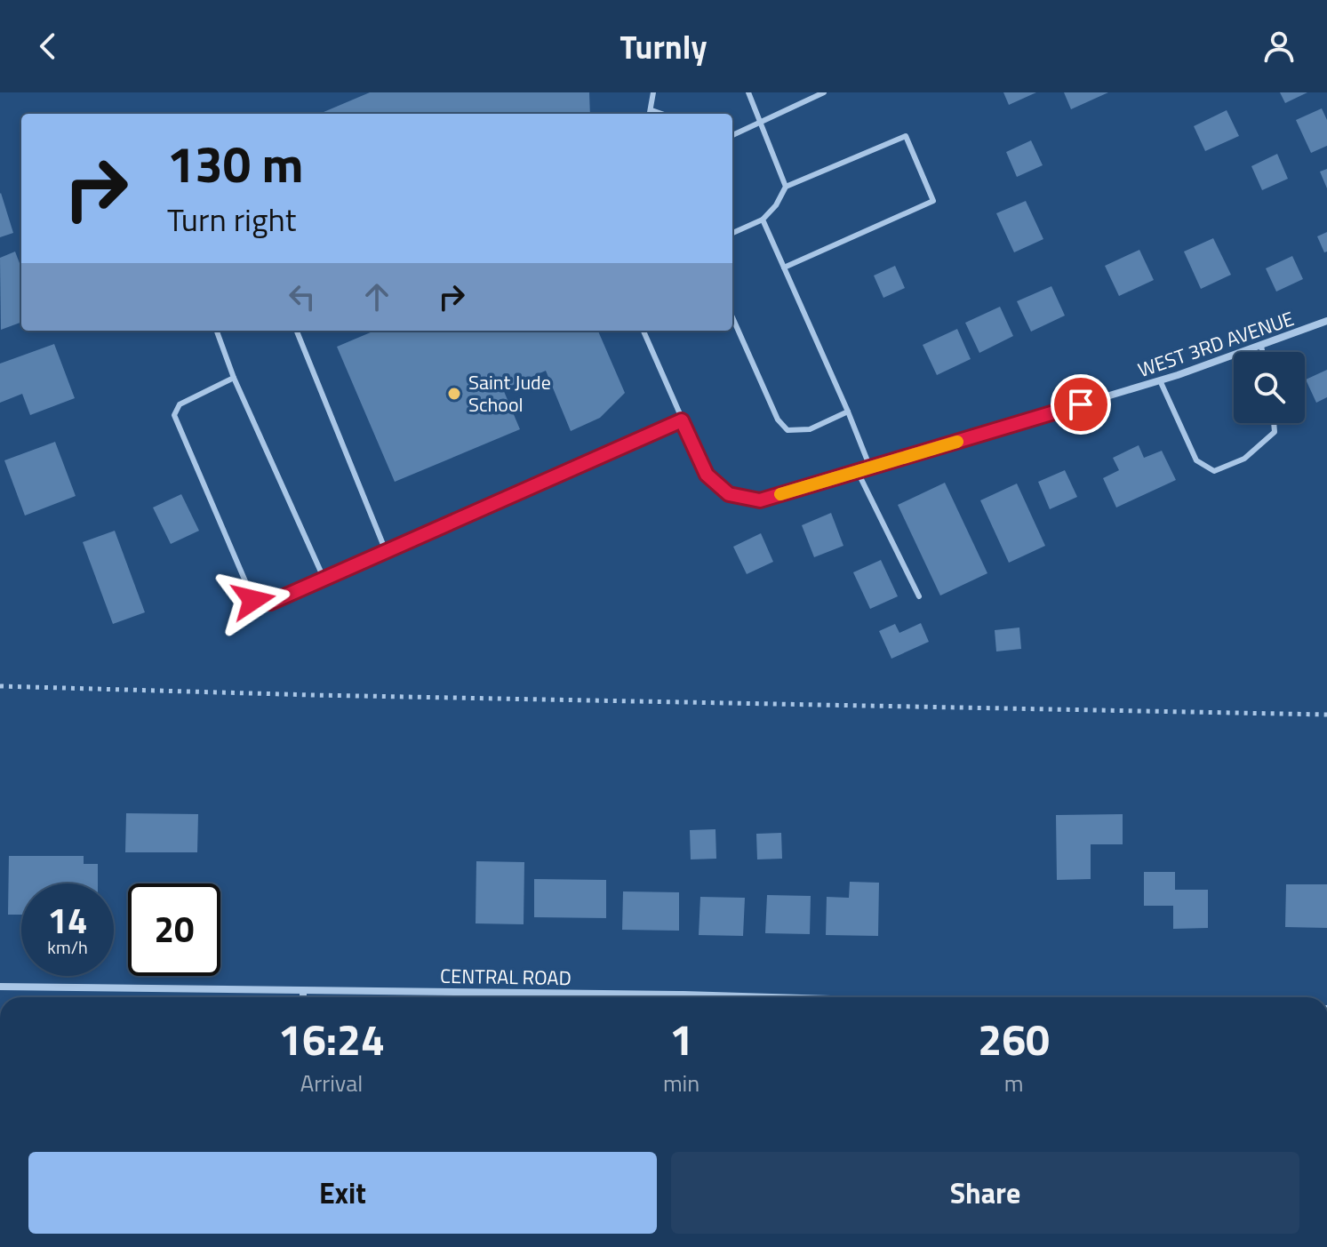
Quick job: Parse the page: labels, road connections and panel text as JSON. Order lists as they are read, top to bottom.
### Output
{
  "streets": {
    "street": ["WEST 3RD AVENUE", "CENTRAL ROAD"]
  },
  "places": ["Saint Jude School"],
  "page": {
    "header": "Turnly",
    "turn": ["130 m", "Turn right"],
    "speed": "14 km/h",
    "limit": "20",
    "eta": [
      "16:24",
      "Arrival",
      "1",
      "min",
      "260",
      "m"
    ],
    "buttons": ["Exit", "Share"]
  }
}
